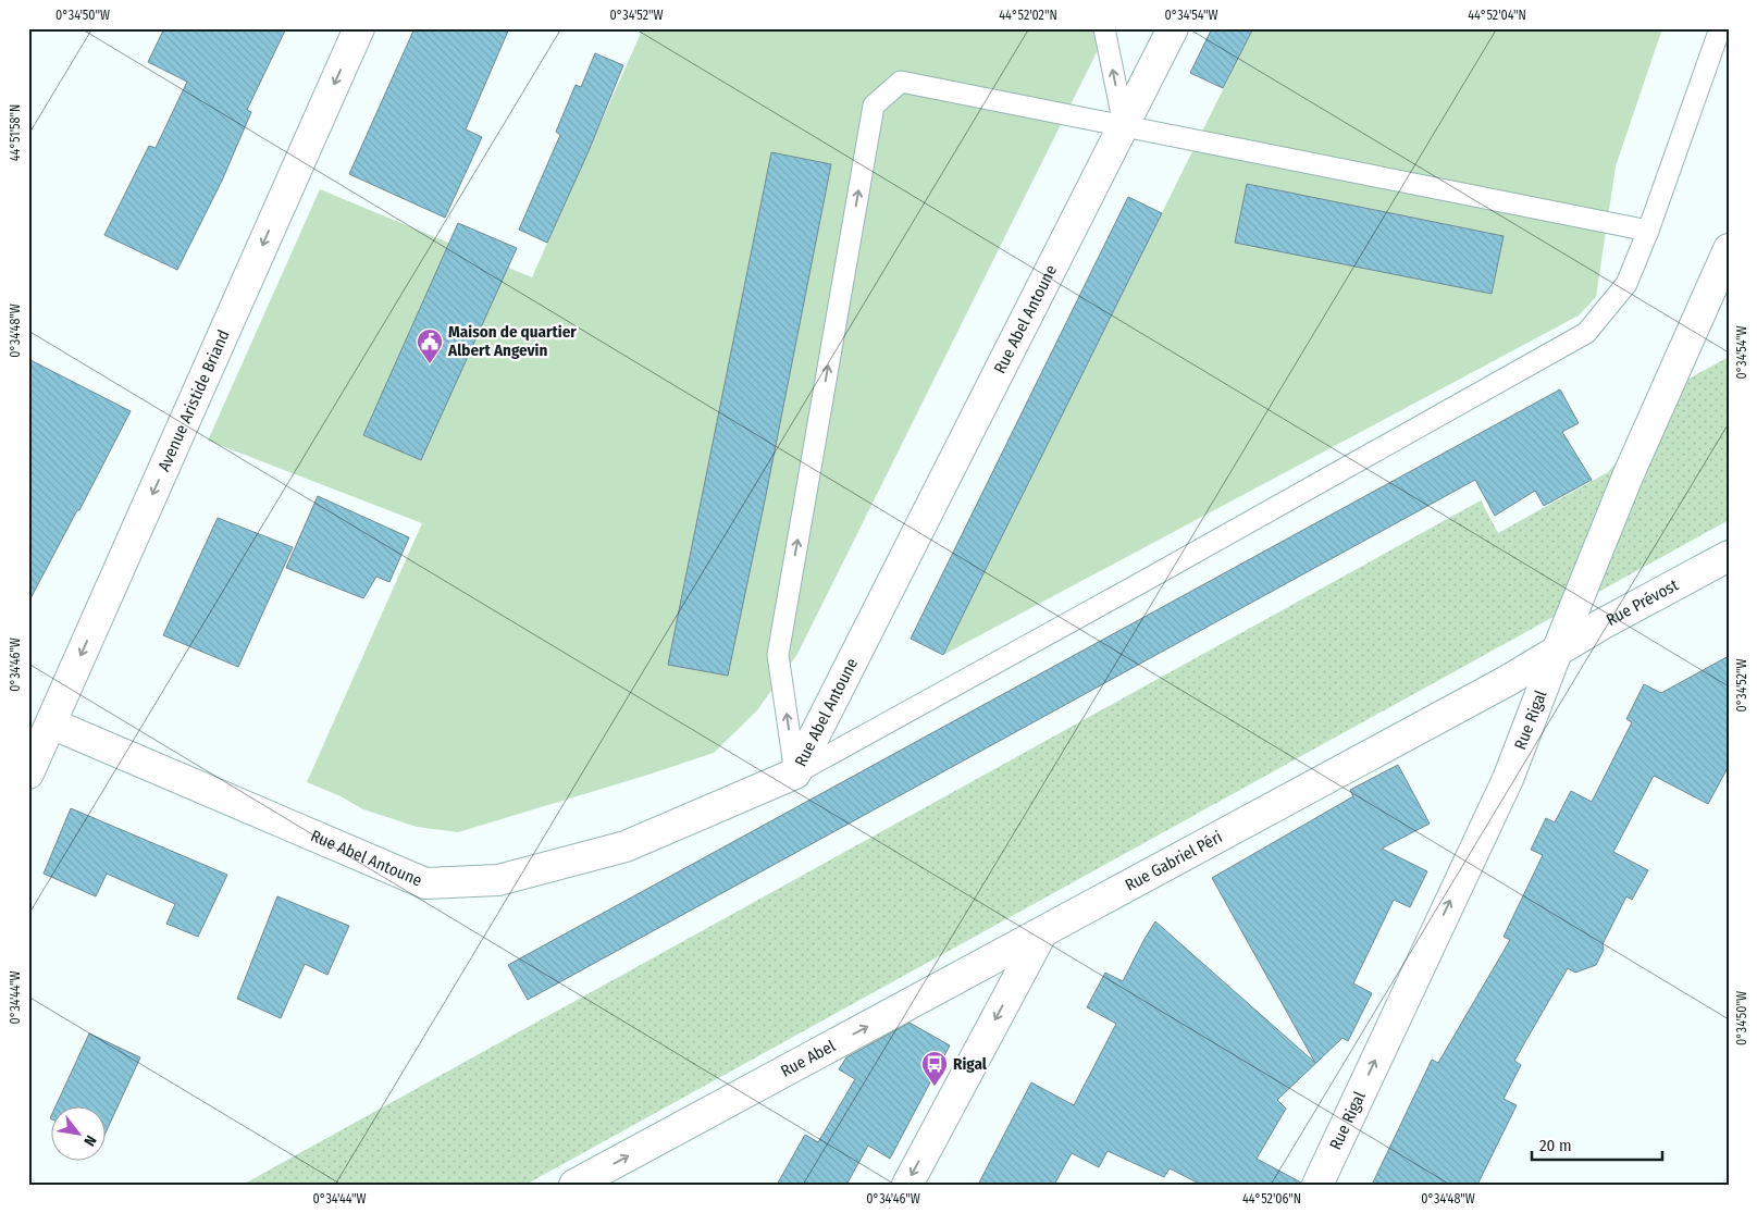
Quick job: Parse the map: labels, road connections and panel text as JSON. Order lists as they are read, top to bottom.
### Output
{
  "streets": {
    "street": [
      "Rue Abel Antoune",
      "Avenue Aristide Briand",
      "Rue Prévost",
      "Rue Rigal",
      "Rue Gabriel Péri",
      "Rue Abel"
    ]
  },
  "crossings": [
    ["Rue Abel Antoune", "Avenue Aristide Briand"],
    ["Rue Prévost", "Rue Rigal"],
    ["Rue Prévost", "Rue Gabriel Péri"],
    ["Rue Rigal", "Rue Gabriel Péri"],
    ["Rue Gabriel Péri", "Rue Abel"]
  ],
  "one_way": ["Avenue Aristide Briand", "Rue Rigal", "Rue Abel"],
  "places": {
    "public building": ["Maison de quartier Albert Angevin"],
    "bus stop": ["Rigal"]
  },
  "scale_bar": "20 m",
  "north": "bottom right",
  "coordinates": [
    "0°34'50\"W",
    "0°34'52\"W",
    "44°52'02\"N",
    "0°34'54\"W",
    "44°52'04\"N",
    "44°51'58\"N",
    "0°34'48\"W",
    "0°34'46\"W",
    "0°34'44\"W",
    "44°52'06\"N"
  ]
}
